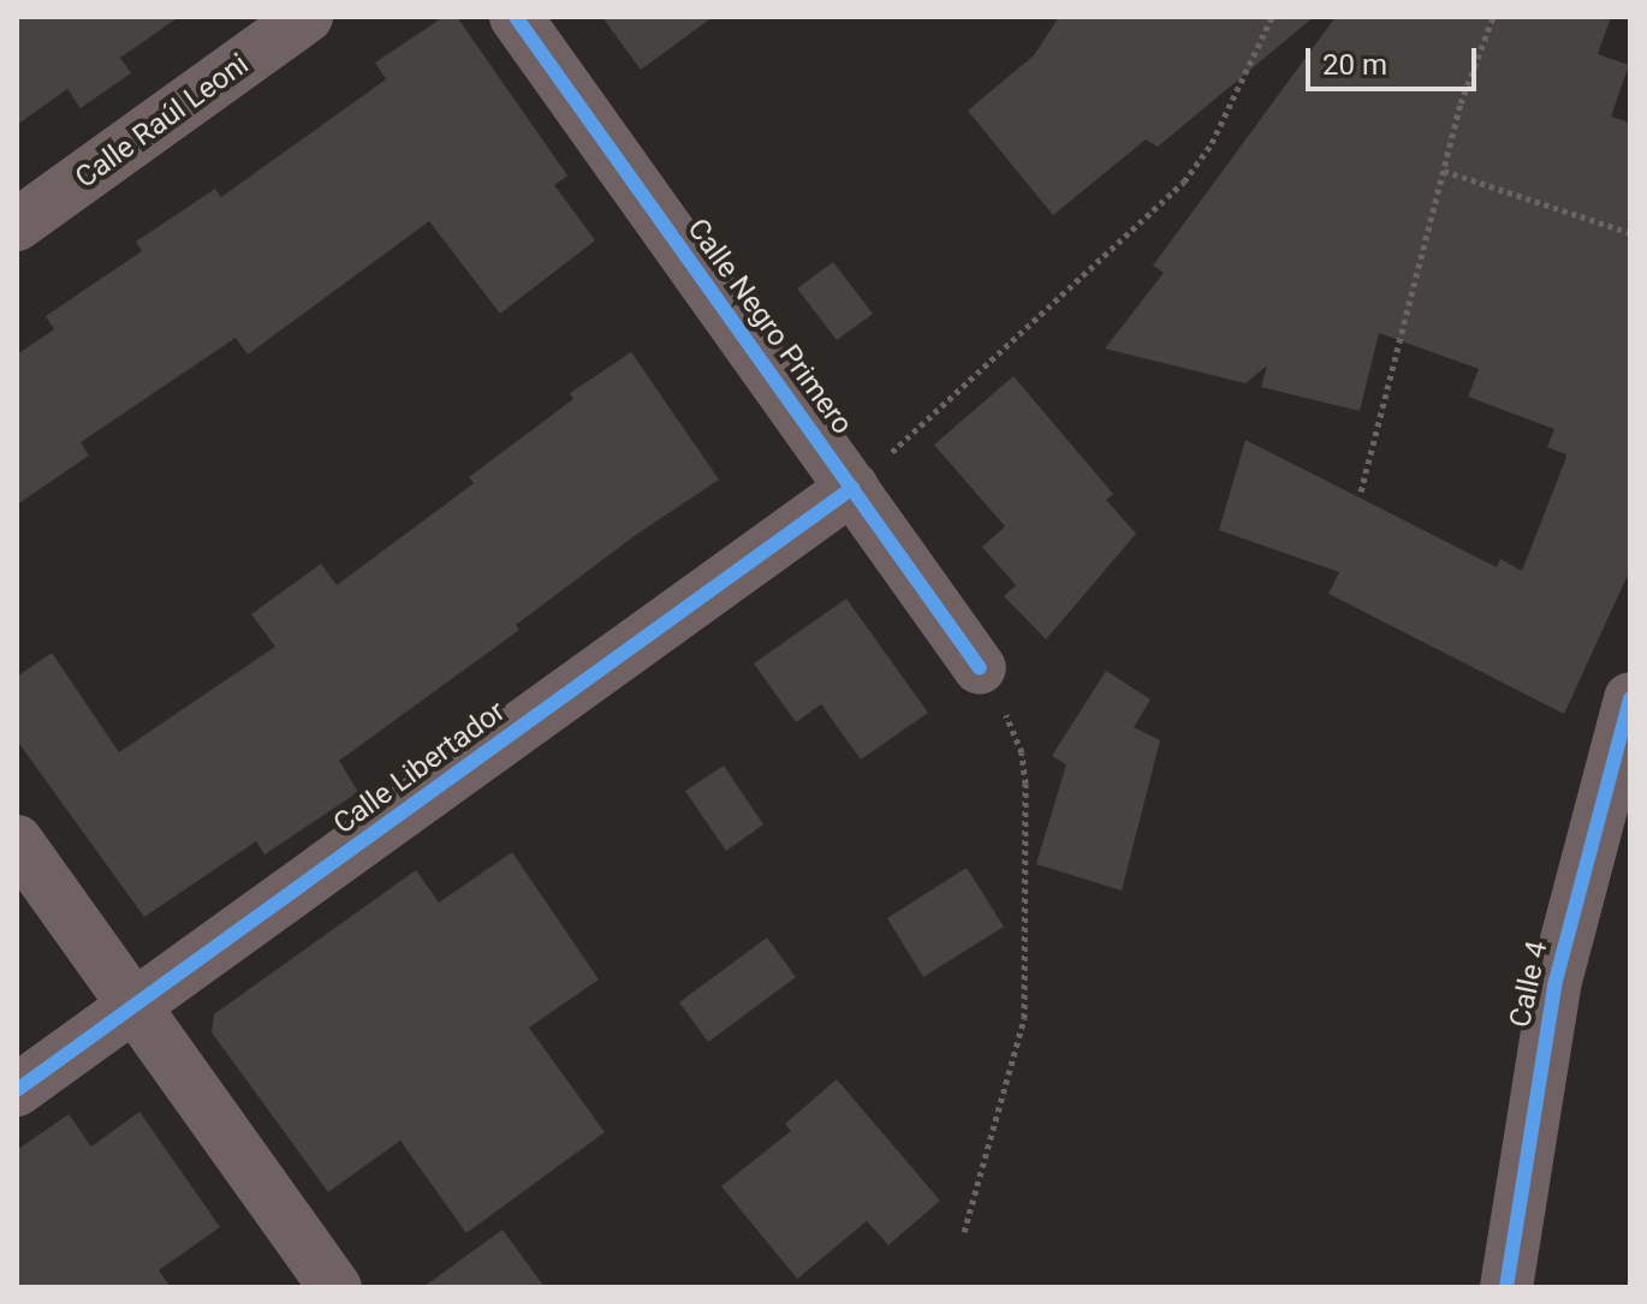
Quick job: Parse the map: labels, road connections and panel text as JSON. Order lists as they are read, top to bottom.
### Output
{
  "streets": {
    "street": [
      "Calle Raúl Leoni",
      "Calle Negro Primero",
      "Calle Libertador",
      "Calle 4"
    ]
  },
  "crossings": [
    ["Calle Negro Primero", "Calle Libertador"]
  ],
  "scale_bar": "20 m"
}
